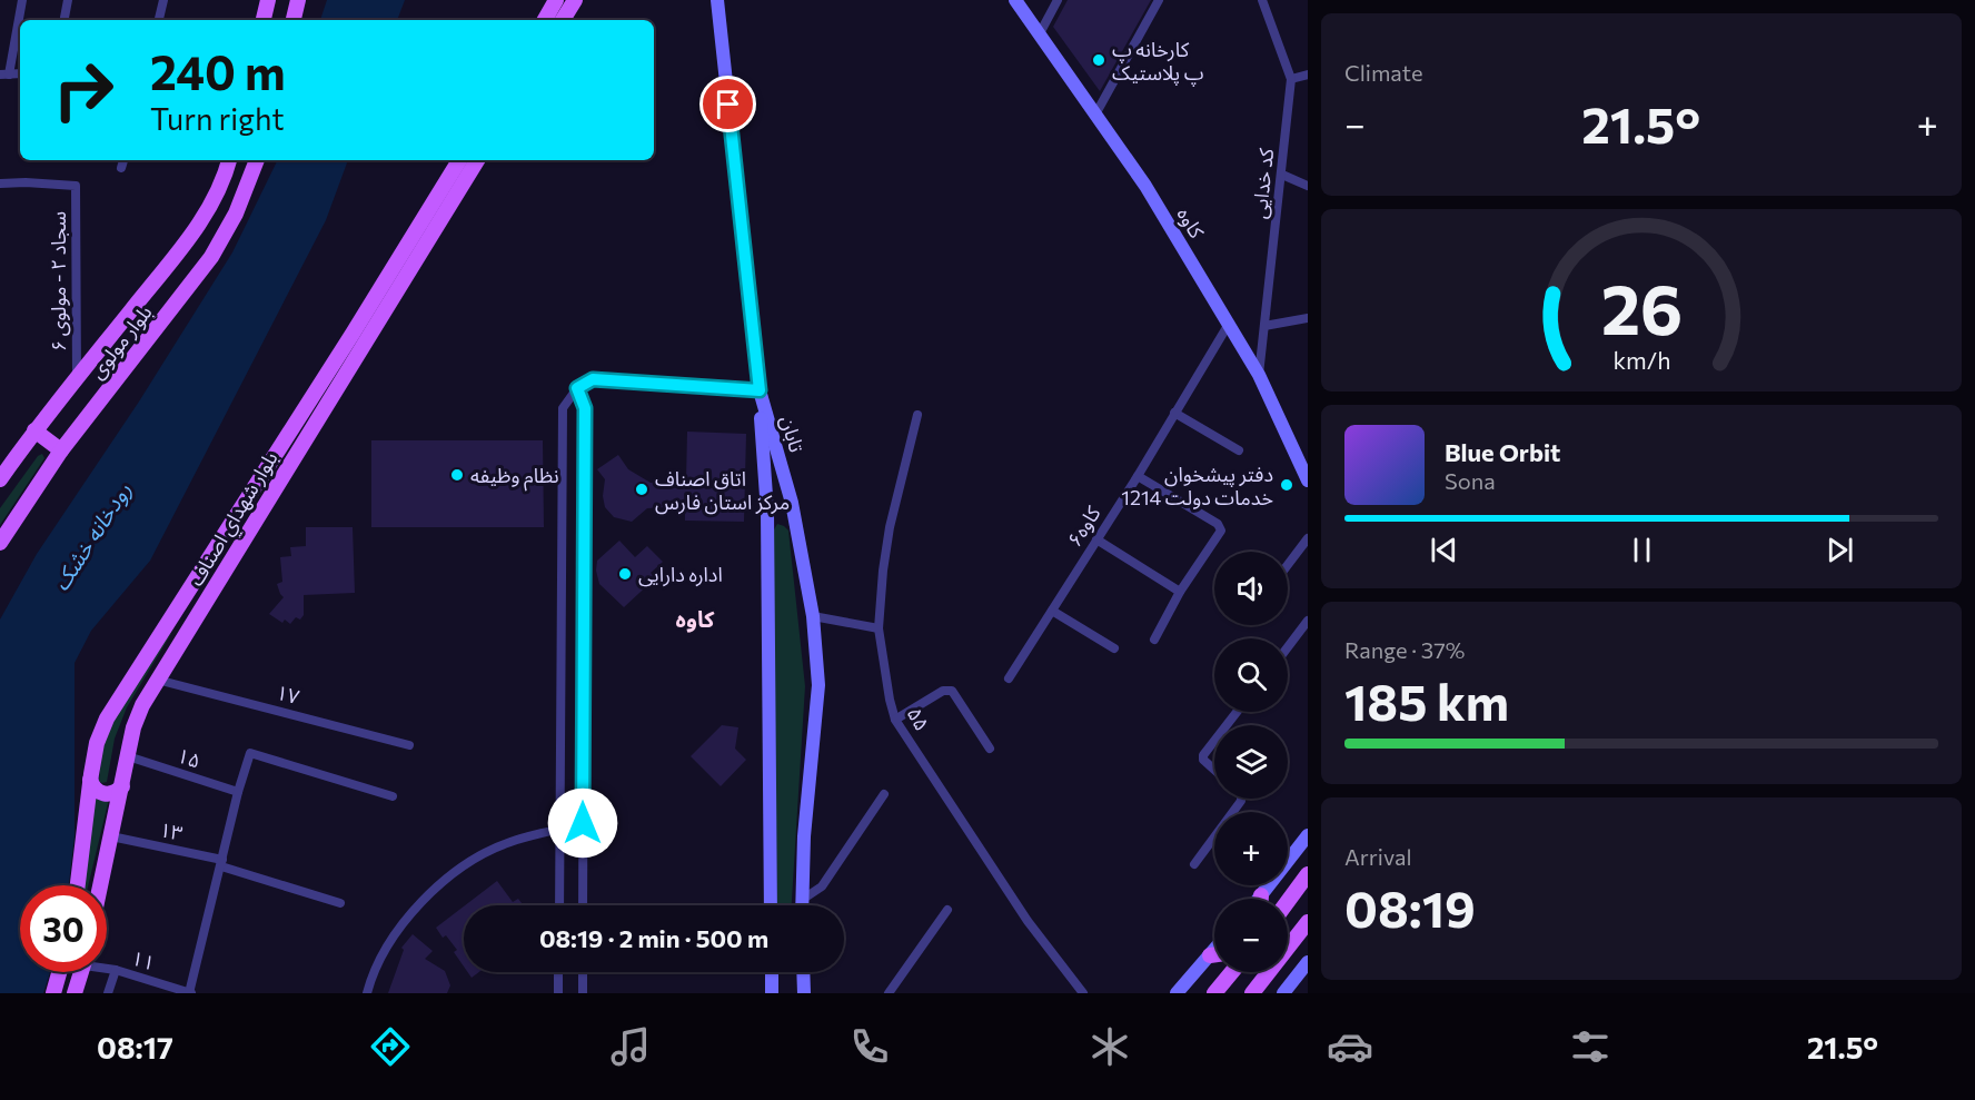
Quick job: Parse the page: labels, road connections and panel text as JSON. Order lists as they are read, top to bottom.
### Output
{
  "streets": {
    "main road": ["بلوار مولوی", "بلوار شهداي اصناف"],
    "street": [
      "کد خدایی",
      "کاوه",
      "سجاد ۲ - مولوی ۶",
      "تابان",
      "کاوه۶",
      "۱۷",
      "۵۵",
      "۱۵",
      "۱۳",
      "۱۱"
    ]
  },
  "crossings": [
    ["کد خدایی", "کاوه"],
    ["کاوه", "کاوه۶"],
    ["سجاد ۲ - مولوی ۶", "بلوار مولوی"],
    ["بلوار شهداي اصناف", "۱۷"],
    ["بلوار شهداي اصناف", "۱۵"],
    ["بلوار شهداي اصناف", "۱۳"]
  ],
  "districts": ["کاوه"],
  "water": ["رودخانه خشک"],
  "places": [
    "کارخانه پ پ پلاستیک",
    "نظام وظیفه",
    "دفتر پیشخوان خدمات دولت 1214",
    "اتاق اصناف مرکز استان فارس",
    "اداره دارایی"
  ],
  "page": {
    "tile": [
      "Climate",
      ["Range · 37%", "185 km"],
      ["Arrival", "08:19"]
    ],
    "turn": ["240 m", "Turn right"],
    "heat": ["−", "21.5°", "+"],
    "song": ["Blue Orbit", "Sona"],
    "map_buttons": ["+", "−"],
    "limit": "30",
    "trip": "08:19 · 2 min · 500 m",
    "tabs": ["08:17", "21.5°"],
    "gauge": ["26", "km/h"]
  }
}
